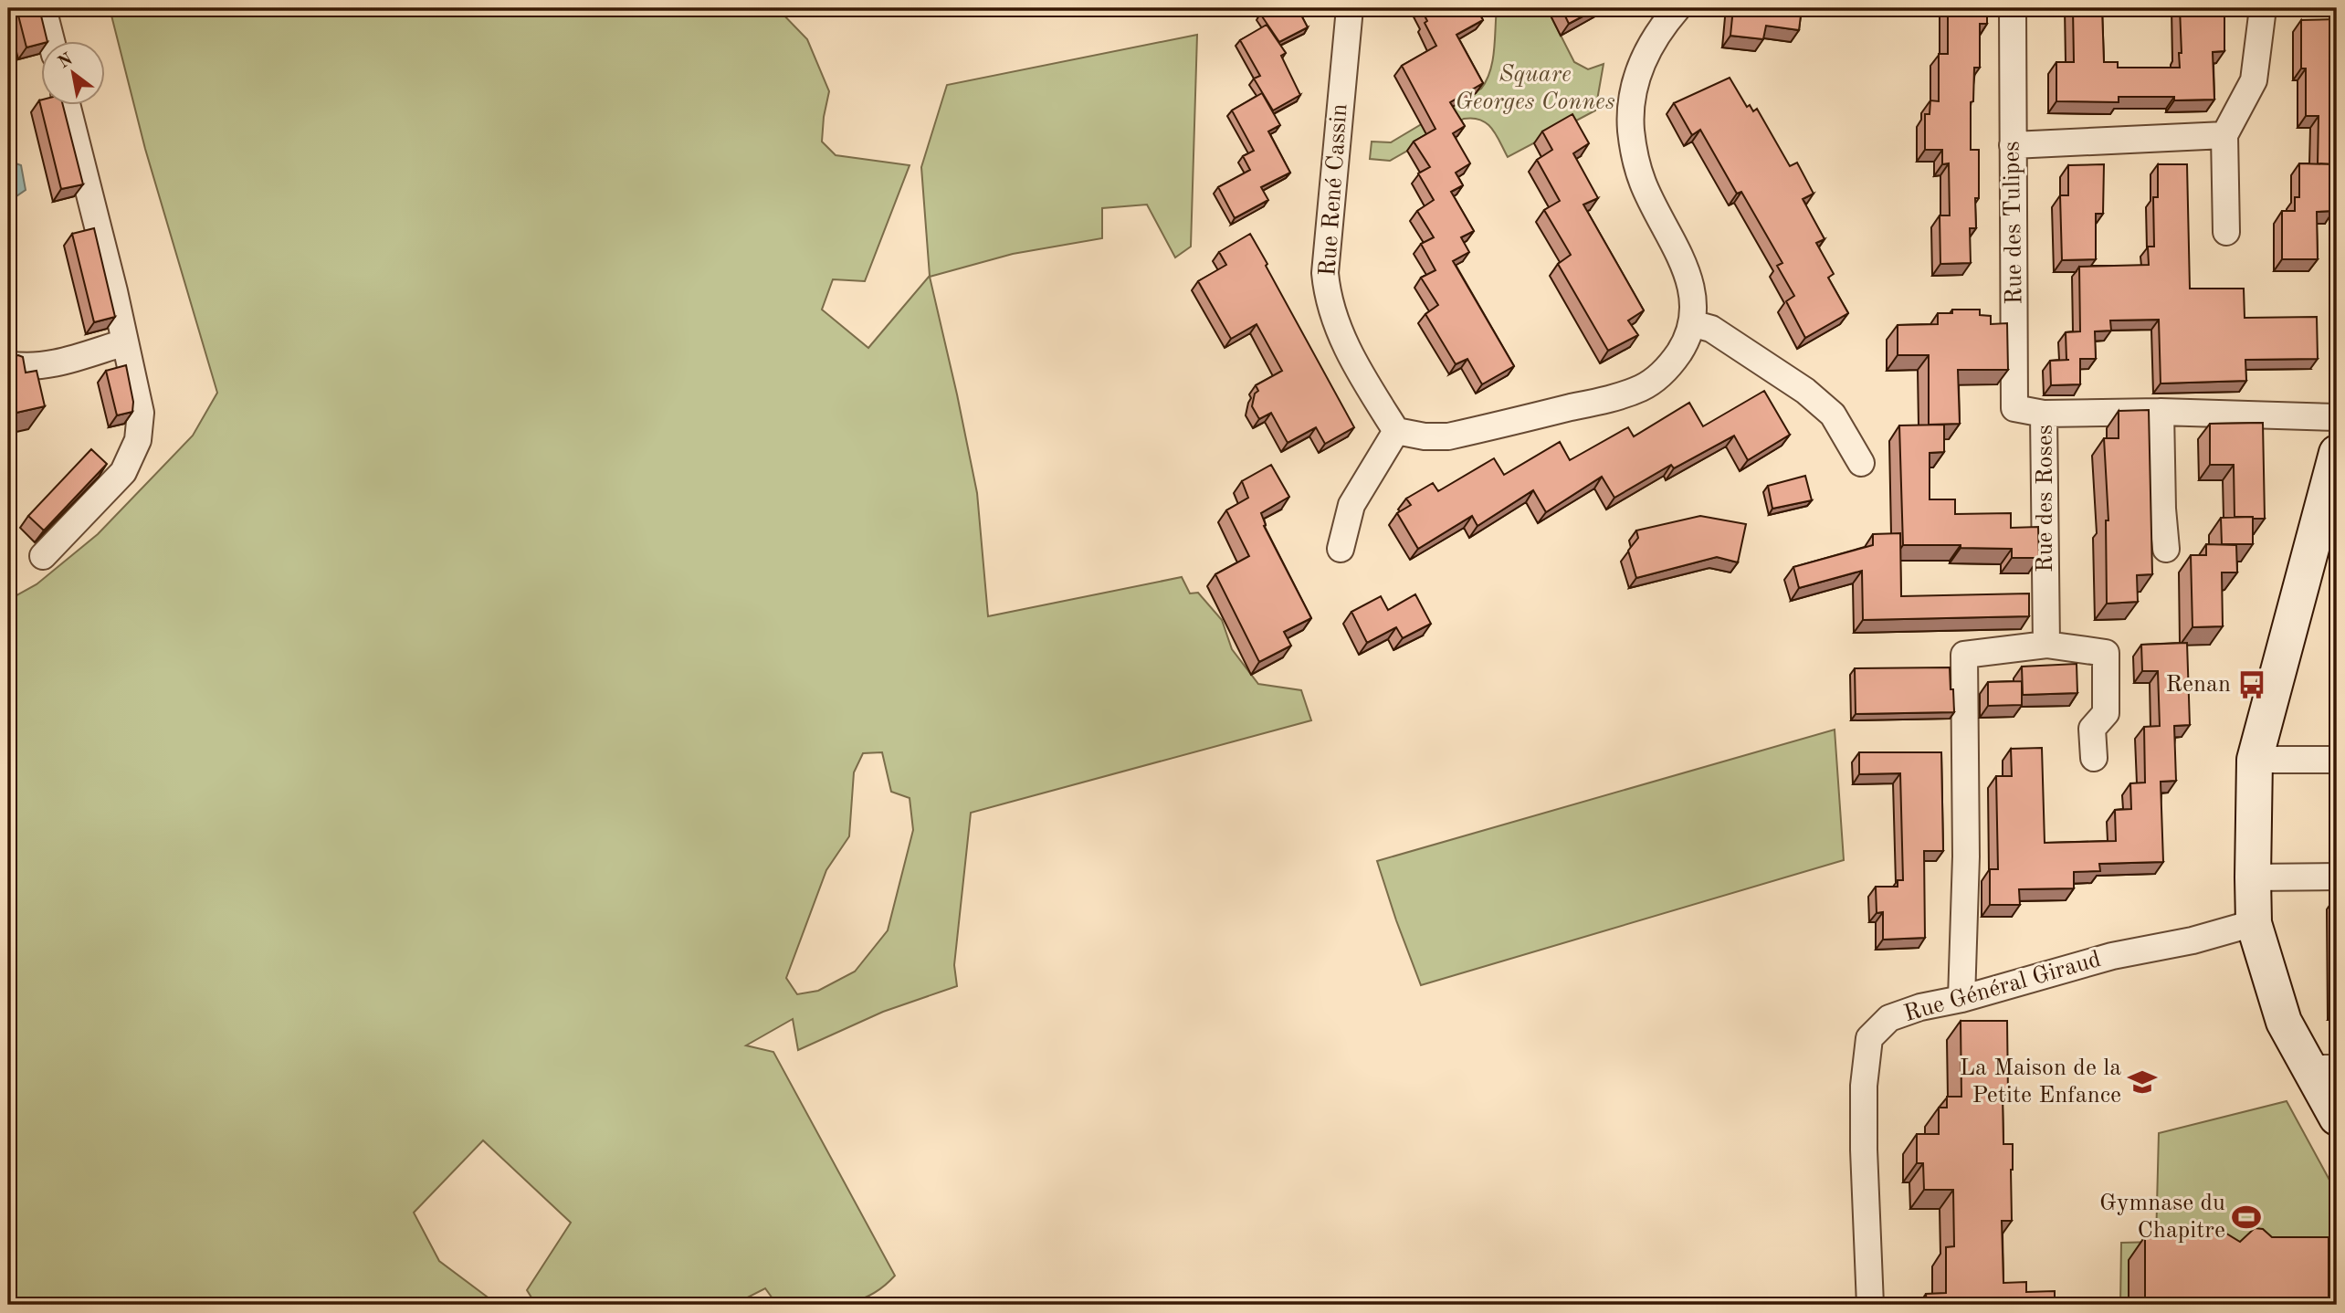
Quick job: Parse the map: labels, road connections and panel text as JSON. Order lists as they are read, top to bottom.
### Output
{
  "streets": {
    "street": [
      "Rue René Cassin",
      "Rue des Tulipes",
      "Rue des Roses",
      "Rue Général Giraud"
    ]
  },
  "crossings": [
    ["Rue des Tulipes", "Rue des Roses"]
  ],
  "parks": ["Square Georges Connes"],
  "places": {
    "bus stop": ["Renan"],
    "school or university": ["La Maison de la Petite Enfance"],
    "sports": ["Gymnase du Chapitre"]
  },
  "north": "top left"
}
